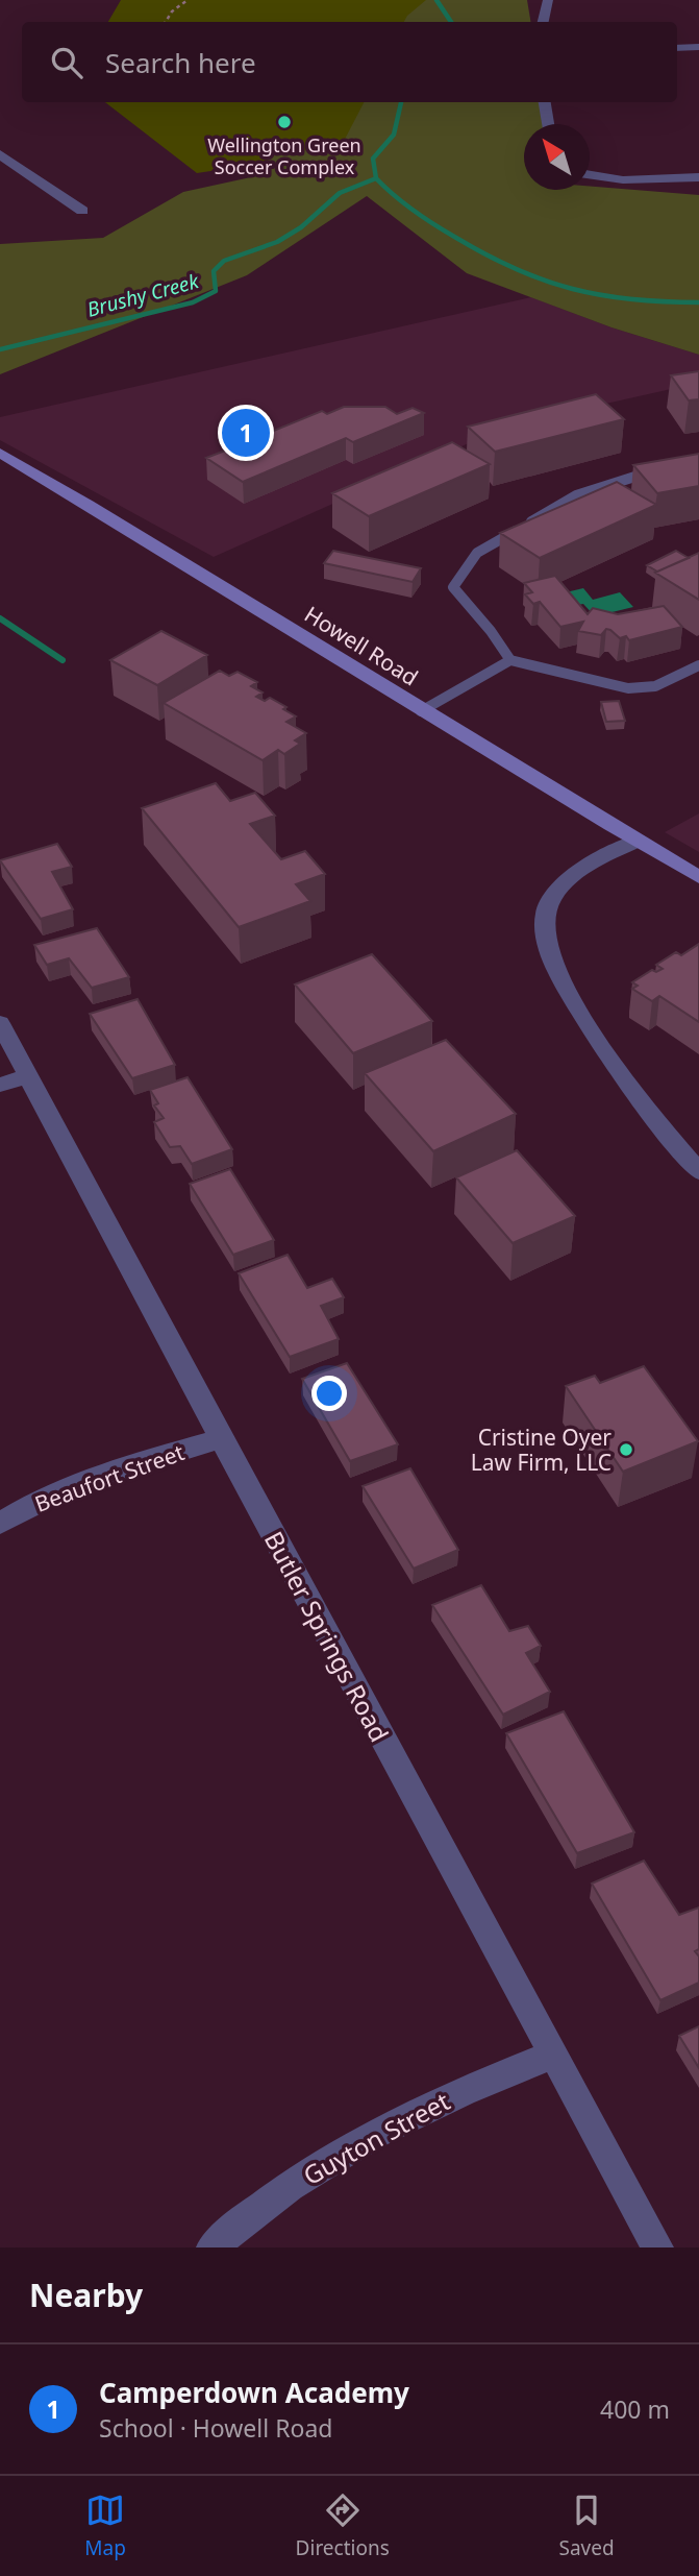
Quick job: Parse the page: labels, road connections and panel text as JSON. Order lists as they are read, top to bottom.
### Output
{
  "streets": {
    "main road": ["Howell Road"],
    "street": ["Beaufort Street", "Butler Springs Road", "Guyton Street"]
  },
  "crossings": [
    ["Beaufort Street", "Butler Springs Road"],
    ["Butler Springs Road", "Guyton Street"]
  ],
  "water": ["Brushy Creek"],
  "places": ["Wellington Green Soccer Complex", "Cristine Oyer Law Firm, LLC"],
  "north": "top left",
  "page": {
    "search": "Search here",
    "pins": "1",
    "heading": "Nearby",
    "list": [
      {
        "mark": "1",
        "name": "Camperdown Academy",
        "note": "School · Howell Road",
        "value": "400 m"
      }
    ],
    "nav": ["Map", "Directions", "Saved"]
  }
}
